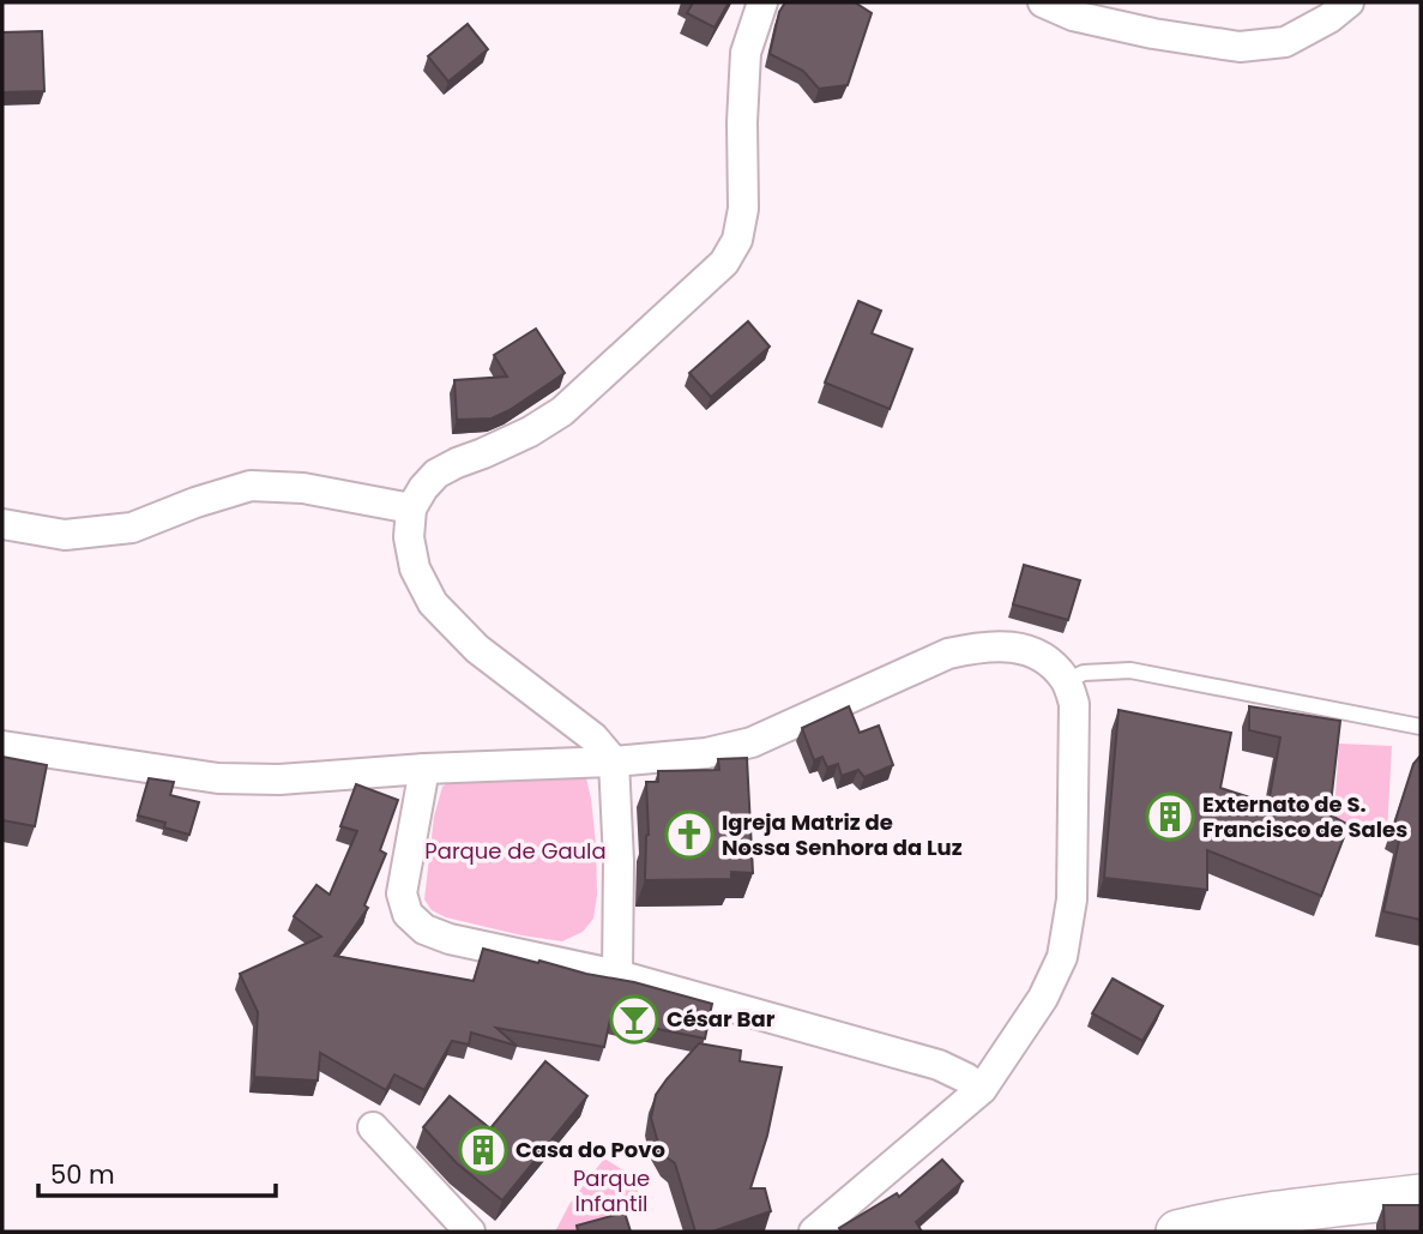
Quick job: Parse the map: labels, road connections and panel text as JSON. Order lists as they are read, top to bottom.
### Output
{
  "parks": ["Parque de Gaula", "Parque Infantil"],
  "places": {
    "building": ["Externato de S. Francisco de Sales", "Casa do Povo"],
    "church": ["Igreja Matriz de Nossa Senhora da Luz"],
    "bar": ["César Bar"]
  },
  "scale_bar": "50 m"
}
